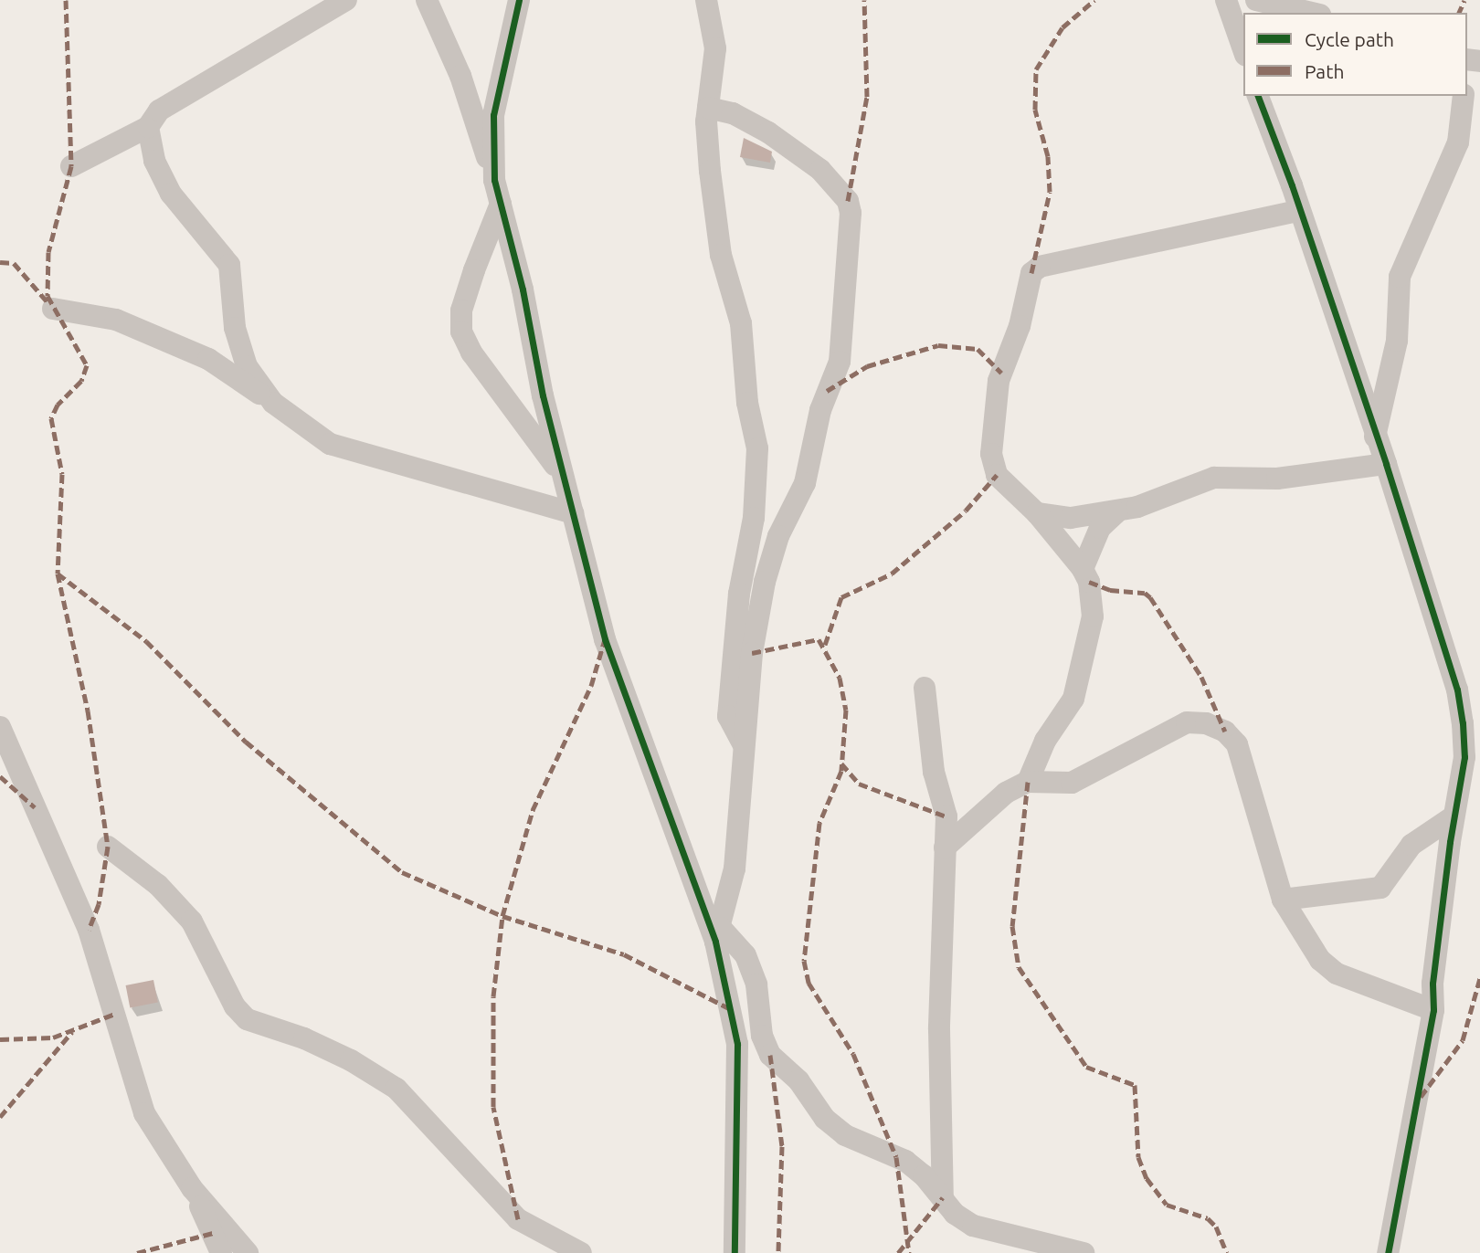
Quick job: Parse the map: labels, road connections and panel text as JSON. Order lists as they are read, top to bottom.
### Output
{
  "legend": ["Cycle path", "Path"]
}
